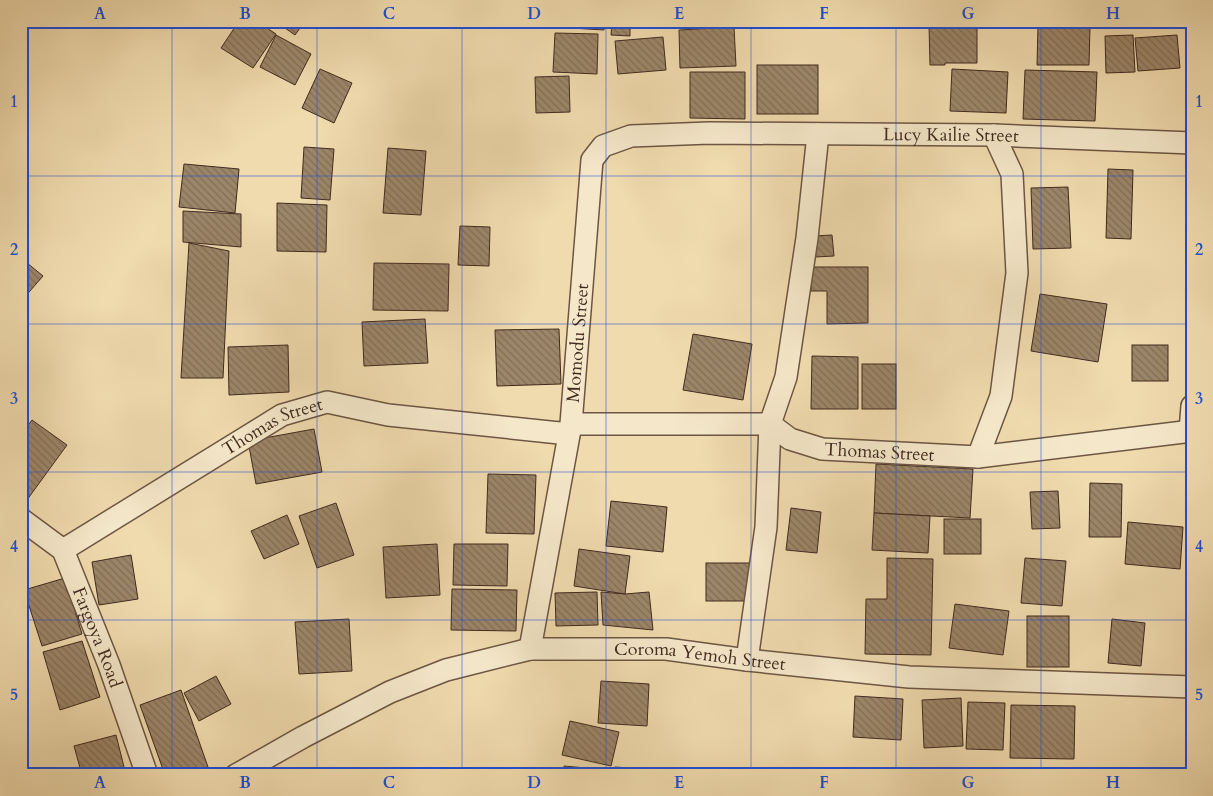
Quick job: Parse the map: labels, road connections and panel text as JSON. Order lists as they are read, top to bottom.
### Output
{
  "streets": {
    "street": [
      "Lucy Kailie Street",
      "Momodu Street",
      "Thomas Street",
      "Fargoya Road",
      "Coroma Yemoh Street"
    ]
  },
  "crossings": [
    ["Lucy Kailie Street", "Momodu Street"],
    ["Momodu Street", "Thomas Street"],
    ["Momodu Street", "Coroma Yemoh Street"],
    ["Thomas Street", "Fargoya Road"]
  ],
  "grid": {
    "columns": [
      "A",
      "B",
      "C",
      "D",
      "E",
      "F",
      "G",
      "H"
    ],
    "rows": [
      "1",
      "2",
      "3",
      "4",
      "5"
    ]
  }
}
